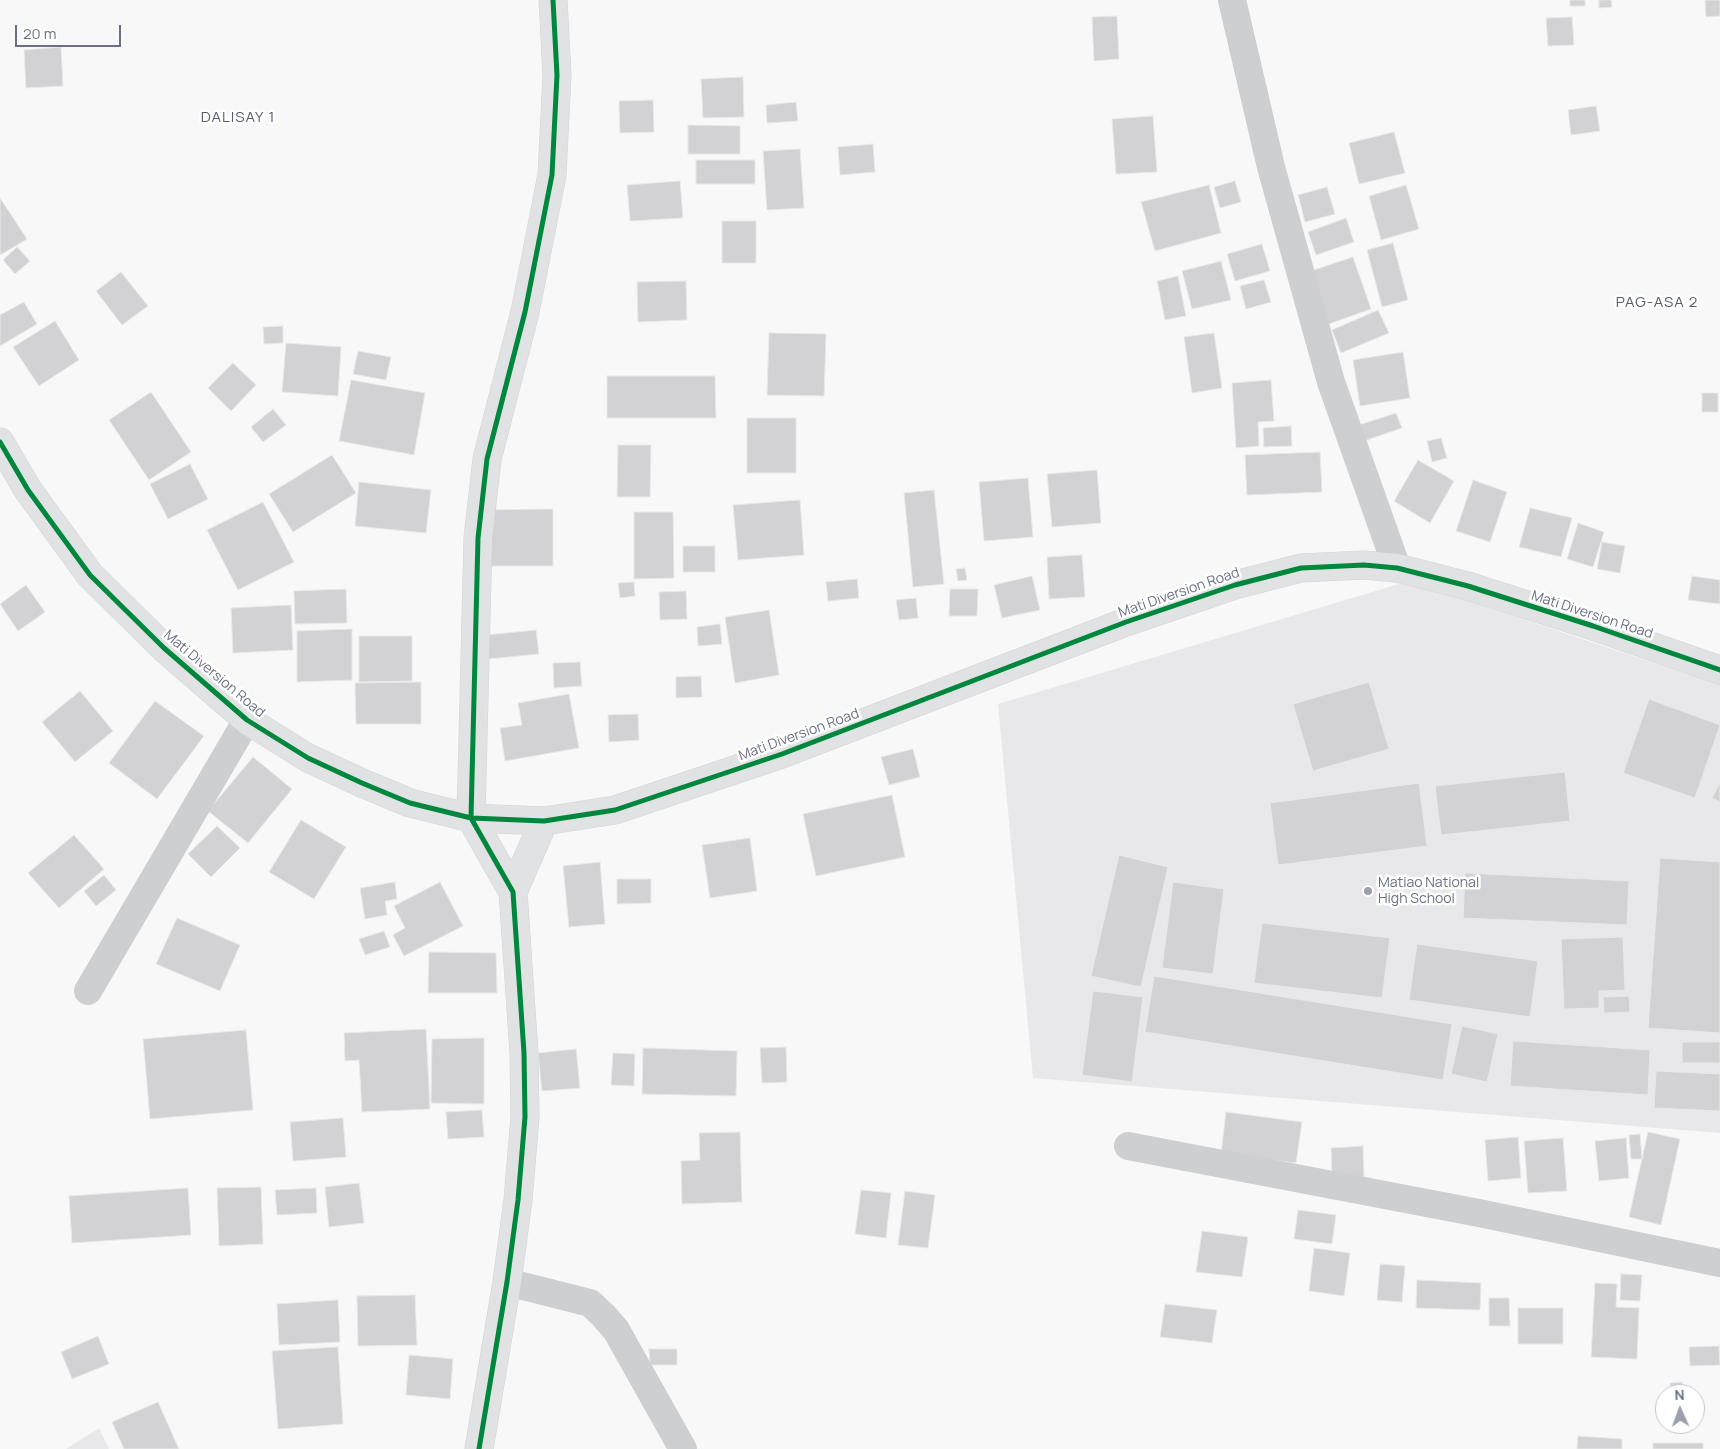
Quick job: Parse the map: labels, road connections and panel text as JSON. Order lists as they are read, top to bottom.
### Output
{
  "streets": {
    "main road": ["Mati Diversion Road"]
  },
  "districts": ["DALISAY 1", "PAG-ASA 2"],
  "places": ["Matiao National High School"],
  "scale_bar": "20 m",
  "north": "top"
}
